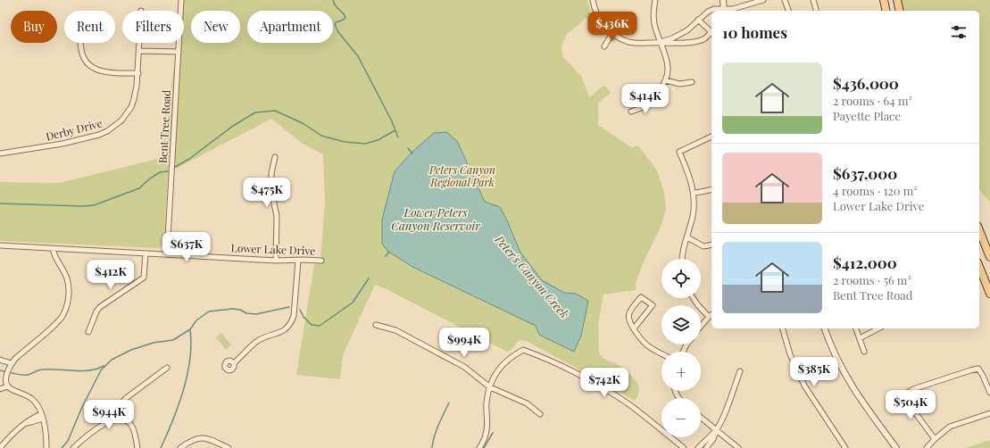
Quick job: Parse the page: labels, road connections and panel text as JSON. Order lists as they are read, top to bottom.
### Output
{
  "streets": {
    "street": ["Bent Tree Road", "Derby Drive", "Lower Lake Drive"]
  },
  "crossings": [
    ["Bent Tree Road", "Lower Lake Drive"]
  ],
  "water": ["Lower Peters Canyon Reservoir", "Peter's Canyon Creek"],
  "parks": ["Peters Canyon Regional Park"],
  "page": {
    "chip": [
      "Buy",
      "Rent",
      "Filters",
      "New",
      "Apartment"
    ],
    "heading": "10 homes",
    "price": [
      "$436K",
      "$414K",
      "$475K",
      "$637K",
      "$412K",
      "$994K",
      "$385K",
      "$742K",
      "$504K",
      "$944K"
    ],
    "list": [
      {
        "name": "$436,000",
        "note": "2 rooms · 64 m² · Payette Place"
      },
      {
        "name": "$637,000",
        "note": "4 rooms · 120 m² · Lower Lake Drive"
      },
      {
        "name": "$412,000",
        "note": "2 rooms · 56 m² · Bent Tree Road"
      }
    ],
    "map_buttons": ["+", "−"]
  }
}
